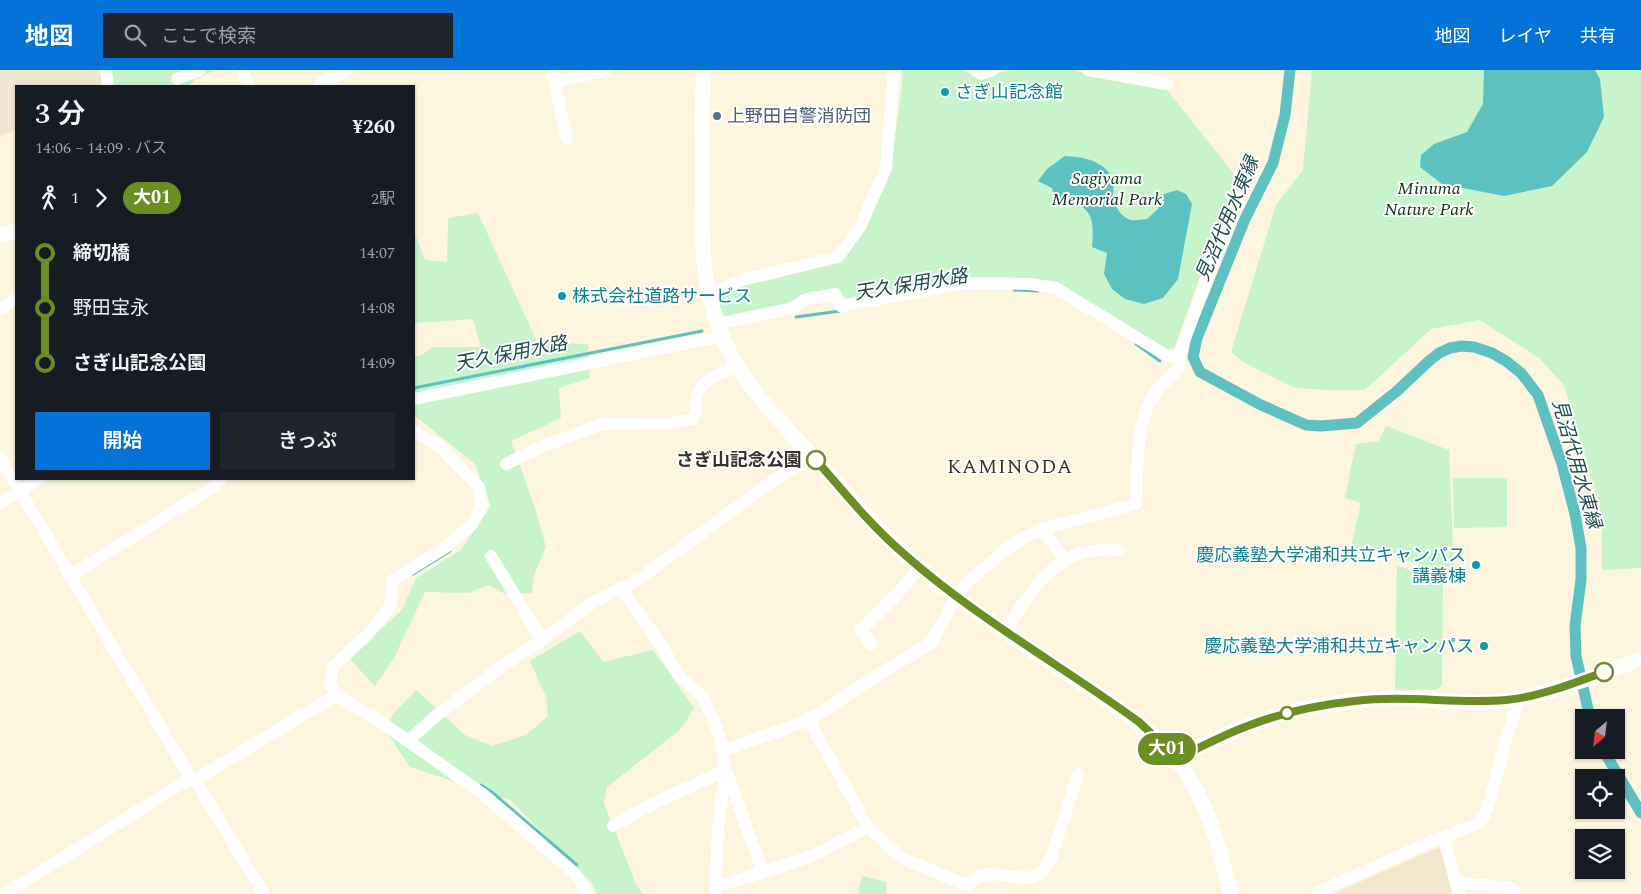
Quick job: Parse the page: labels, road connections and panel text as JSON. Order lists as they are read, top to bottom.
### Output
{
  "districts": ["KAMINODA"],
  "water": ["見沼代用水東縁", "天久保用水路"],
  "parks": ["Sagiyama Memorial Park", "Minuma Nature Park"],
  "places": [
    "さぎ山記念館",
    "上野田自警消防団",
    "株式会社道路サービス",
    "さぎ山記念公園",
    "慶応義塾大学浦和共立キャンパス 講義棟",
    "慶応義塾大学浦和共立キャンパス"
  ],
  "lines": ["bus line 大01"],
  "north": "bottom left",
  "page": {
    "header": "地図",
    "search": "ここで検索",
    "nav": ["地図", "レイヤ", "共有"],
    "on_map": "大01",
    "heading": ["3 分", "14:06 – 14:09 · バス", "¥260"],
    "legs": ["1", "大01", "2駅"],
    "list": [
      {
        "name": "締切橋",
        "value": "14:07"
      },
      {
        "name": "野田宝永",
        "value": "14:08"
      },
      {
        "name": "さぎ山記念公園",
        "value": "14:09"
      }
    ],
    "buttons": ["開始", "きっぷ"]
  }
}
